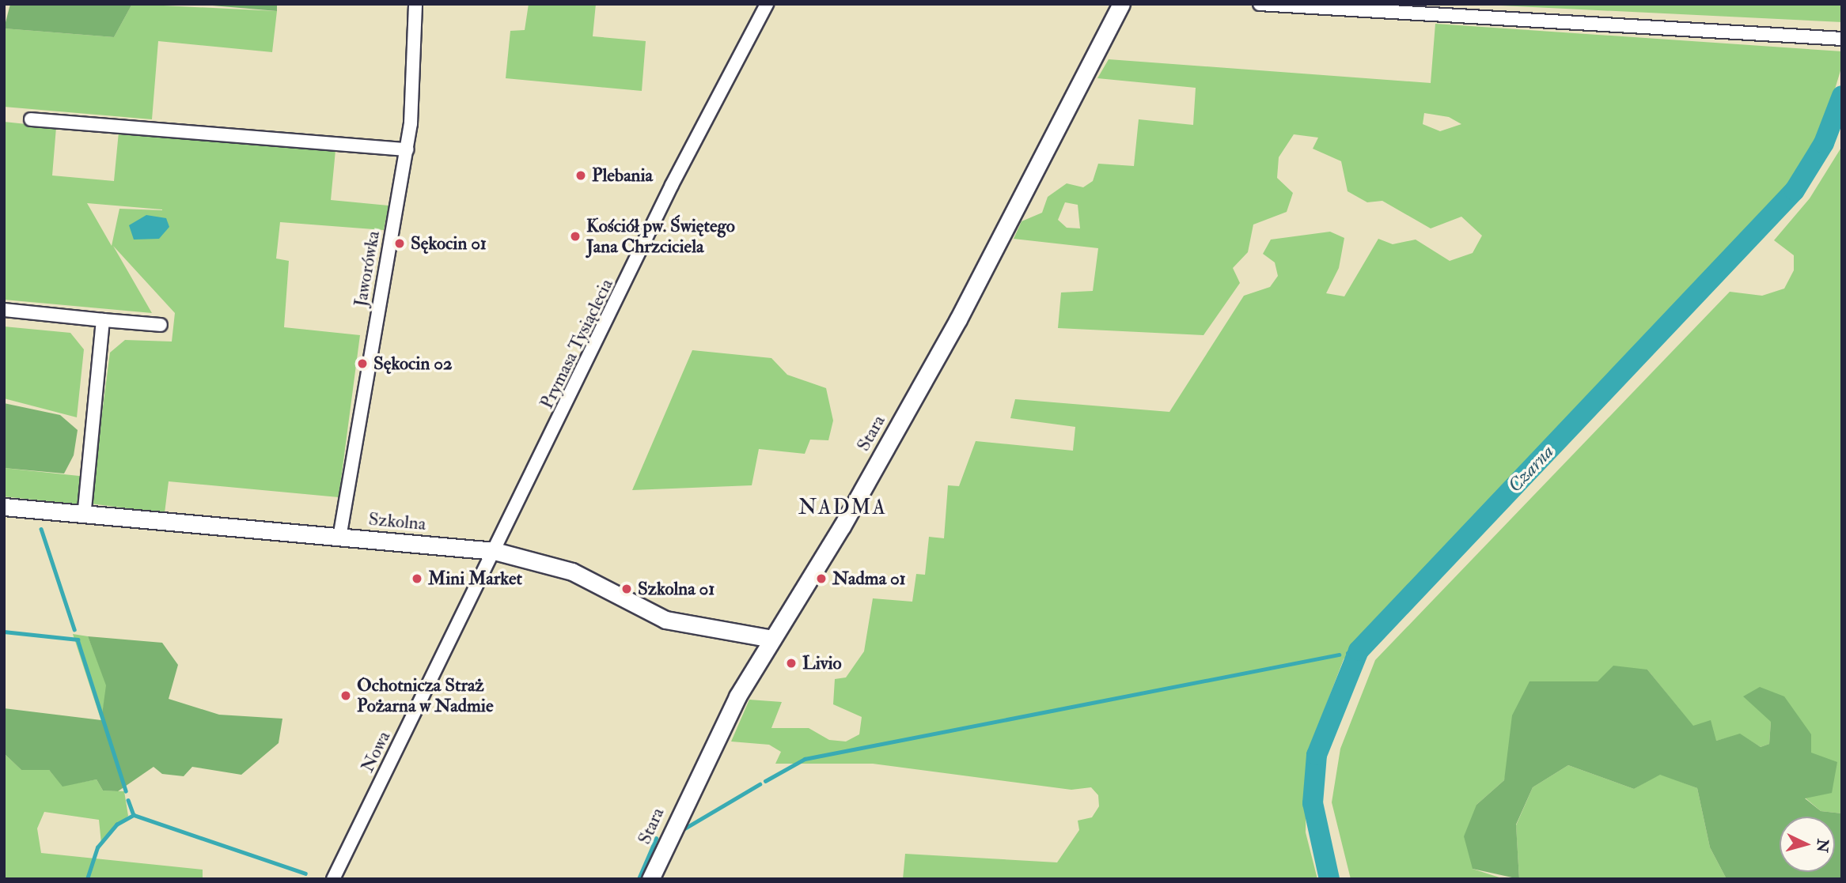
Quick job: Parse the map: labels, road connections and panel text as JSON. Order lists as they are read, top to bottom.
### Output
{
  "streets": {
    "street": [
      "Jaworówka",
      "Prymasa Tysiąclecia",
      "Stara",
      "Szkolna",
      "Nowa"
    ]
  },
  "crossings": [
    ["Jaworówka", "Szkolna"],
    ["Prymasa Tysiąclecia", "Szkolna"],
    ["Prymasa Tysiąclecia", "Nowa"],
    ["Stara", "Szkolna"],
    ["Szkolna", "Nowa"]
  ],
  "districts": ["NADMA"],
  "water": ["Czarna"],
  "places": [
    "Plebania",
    "Kościół pw. Świętego Jana Chrzciciela",
    "Sękocin 01",
    "Sękocin 02",
    "Mini Market",
    "Nadma 01",
    "Szkolna 01",
    "Livio",
    "Ochotnicza Straż Pożarna w Nadmie"
  ],
  "north": "right"
}
